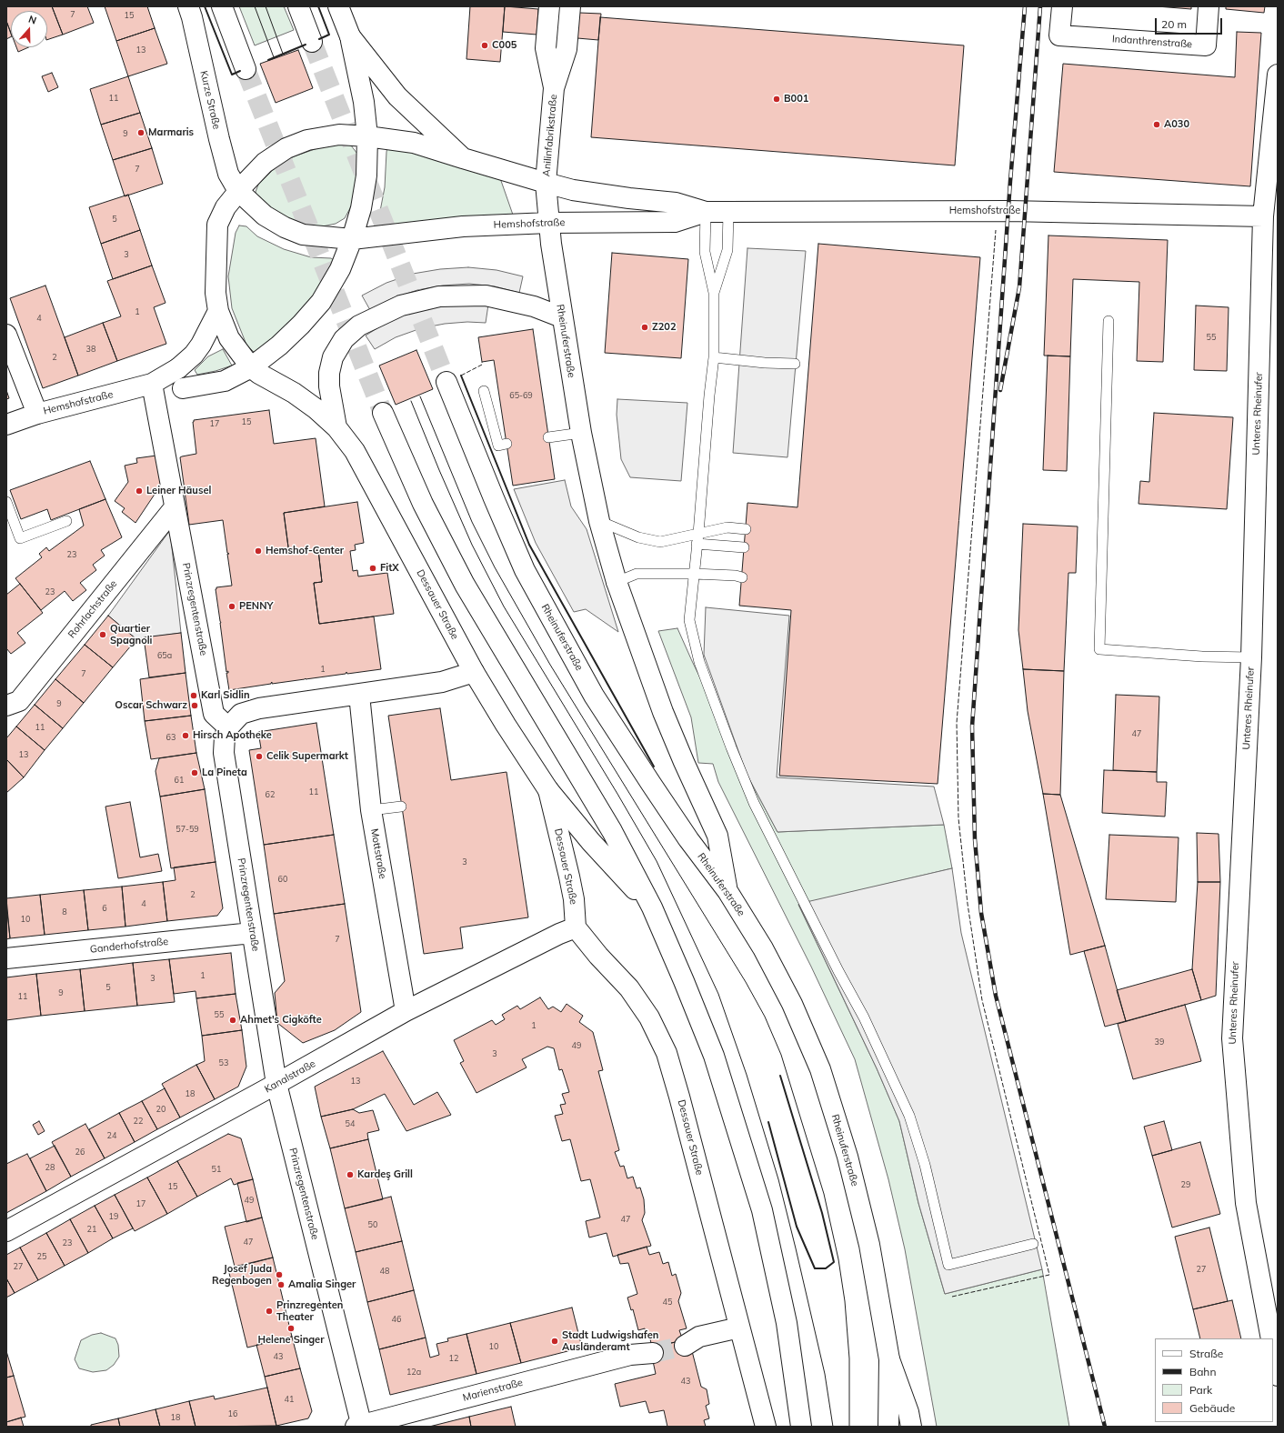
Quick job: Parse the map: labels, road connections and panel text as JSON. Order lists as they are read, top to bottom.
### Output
{
  "streets": {
    "main road": [
      "Indanthrenstraße",
      "Kurze Straße",
      "Anilinfabrikstraße",
      "Hemshofstraße",
      "Rheinuferstraße",
      "Unteres Rheinufer",
      "Dessauer Straße",
      "Rohrlachstraße",
      "Prinzregentenstraße",
      "Mottstraße",
      "Ganderhofstraße",
      "Kanalstraße",
      "Marienstraße"
    ]
  },
  "crossings": [
    ["Kurze Straße", "Hemshofstraße"],
    ["Anilinfabrikstraße", "Hemshofstraße"],
    ["Anilinfabrikstraße", "Rheinuferstraße"],
    ["Hemshofstraße", "Rheinuferstraße"],
    ["Hemshofstraße", "Unteres Rheinufer"],
    ["Hemshofstraße", "Dessauer Straße"],
    ["Hemshofstraße", "Prinzregentenstraße"],
    ["Dessauer Straße", "Kanalstraße"],
    ["Rohrlachstraße", "Prinzregentenstraße"],
    ["Prinzregentenstraße", "Ganderhofstraße"],
    ["Prinzregentenstraße", "Kanalstraße"],
    ["Prinzregentenstraße", "Marienstraße"],
    ["Mottstraße", "Kanalstraße"]
  ],
  "places": [
    "C005",
    "B001",
    "A030",
    "Marmaris",
    "Z202",
    "Leiner Häusel",
    "Hemshof-Center",
    "FitX",
    "PENNY",
    "Quartier Spagnoli",
    "Karl Sidlin",
    "Oscar Schwarz",
    "Hirsch Apotheke",
    "Celik Supermarkt",
    "La Pineta",
    "Ahmet's Cigköfte",
    "Kardeş Grill",
    "Josef Juda Regenbogen",
    "Amalia Singer",
    "Prinzregenten Theater",
    "Helene Singer",
    "Stadt Ludwigshafen Ausländeramt"
  ],
  "house_numbers": [
    "7",
    "15",
    "13",
    "11",
    "9",
    "7",
    "5",
    "3",
    "1",
    "4",
    "55",
    "38",
    "2",
    "65-69",
    "15",
    "17",
    "23",
    "23",
    "65a",
    "1",
    "7",
    "9",
    "11",
    "47",
    "63",
    "13",
    "61",
    "11",
    "62",
    "57-59",
    "3",
    "60",
    "2",
    "4",
    "6",
    "8",
    "10",
    "7",
    "1",
    "3",
    "5",
    "9",
    "11",
    "55",
    "1",
    "39",
    "49",
    "3",
    "53",
    "13",
    "18",
    "20",
    "22",
    "54",
    "24",
    "26",
    "28",
    "51",
    "29",
    "15",
    "49",
    "17",
    "19",
    "47",
    "50",
    "21",
    "47",
    "23",
    "25",
    "27",
    "27",
    "48",
    "45",
    "46",
    "10",
    "43",
    "12",
    "12a",
    "43",
    "41",
    "16",
    "18"
  ],
  "legend": [
    "Straße",
    "Bahn",
    "Park",
    "Gebäude"
  ],
  "scale_bar": "20 m",
  "north": "top"
}
